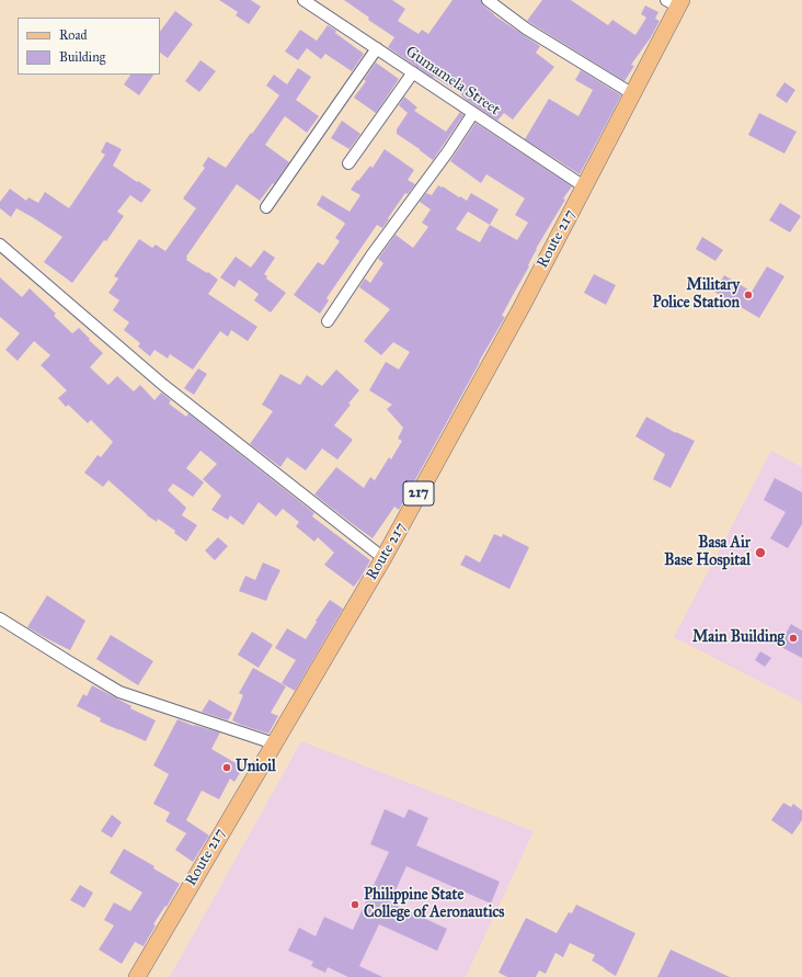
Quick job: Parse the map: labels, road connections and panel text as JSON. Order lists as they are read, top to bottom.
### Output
{
  "streets": {
    "main road": ["Route 217", "217"],
    "street": ["Gumamela Street"]
  },
  "crossings": [
    ["Gumamela Street", "Route 217"]
  ],
  "places": [
    "Military Police Station",
    "Basa Air Base Hospital",
    "Main Building",
    "Unioil",
    "Philippine State College of Aeronautics"
  ],
  "legend": ["Road", "Building"]
}
